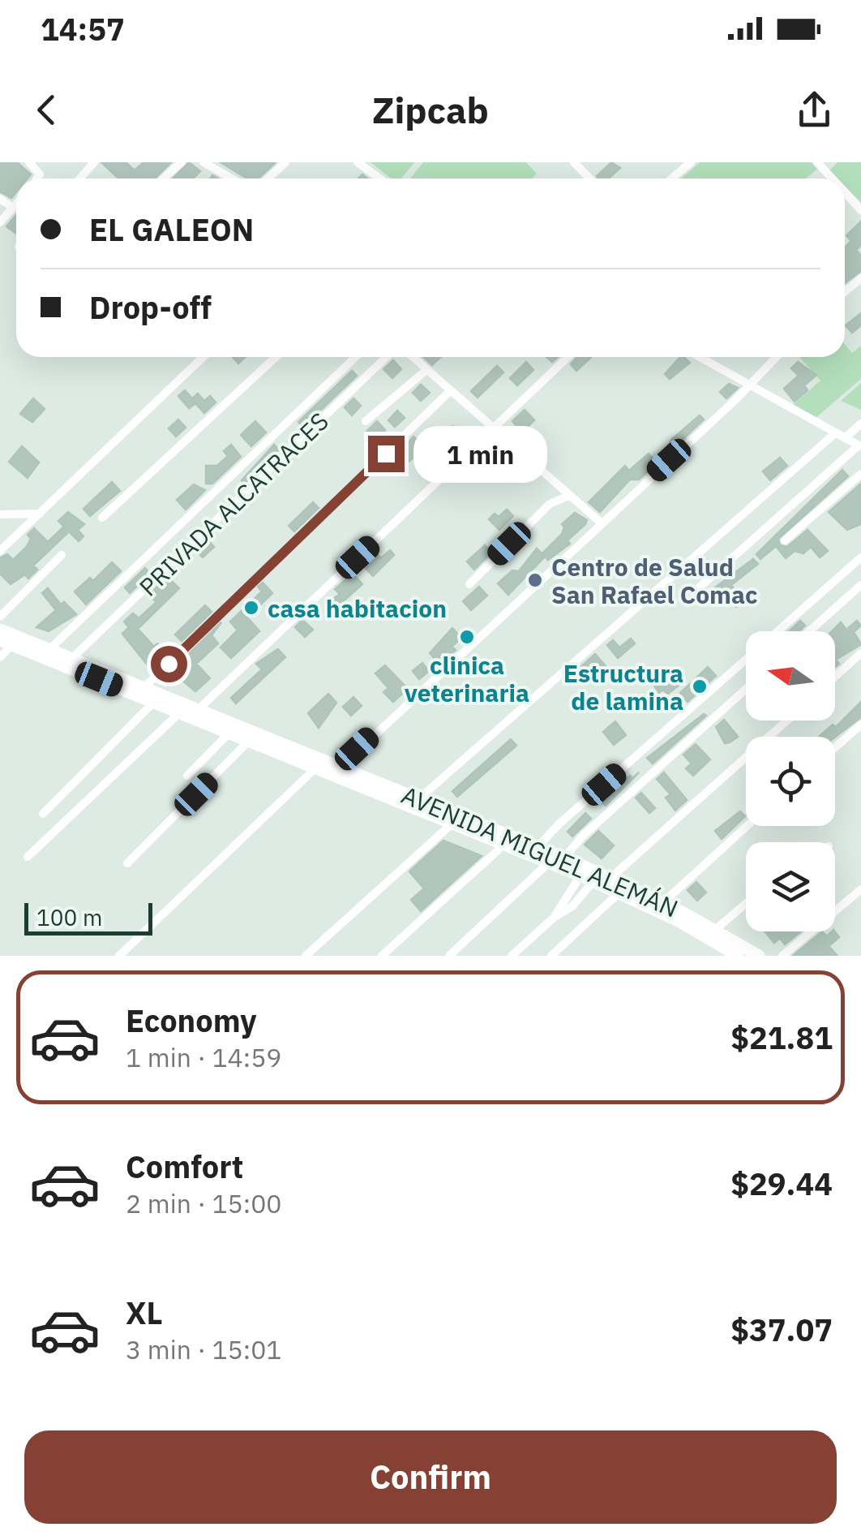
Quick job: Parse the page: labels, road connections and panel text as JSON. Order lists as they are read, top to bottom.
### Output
{
  "streets": {
    "main road": ["AVENIDA MIGUEL ALEMÁN"],
    "street": ["PRIVADA ALCATRACES"]
  },
  "crossings": [
    ["PRIVADA ALCATRACES", "AVENIDA MIGUEL ALEMÁN"]
  ],
  "places": [
    "Centro de Salud San Rafael Comac",
    "casa habitacion",
    "clinica veterinaria",
    "Estructura de lamina"
  ],
  "scale_bar": "100 m",
  "north": "left",
  "page": {
    "status": "14:57",
    "header": "Zipcab",
    "banner": ["EL GALEON", "Drop-off"],
    "bubble": "1 min",
    "scale": "100 m",
    "list": [
      {
        "name": "Economy",
        "note": "1 min · 14:59",
        "value": "$21.81"
      },
      {
        "name": "Comfort",
        "note": "2 min · 15:00",
        "value": "$29.44"
      },
      {
        "name": "XL",
        "note": "3 min · 15:01",
        "value": "$37.07"
      }
    ],
    "buttons": "Confirm"
  }
}
